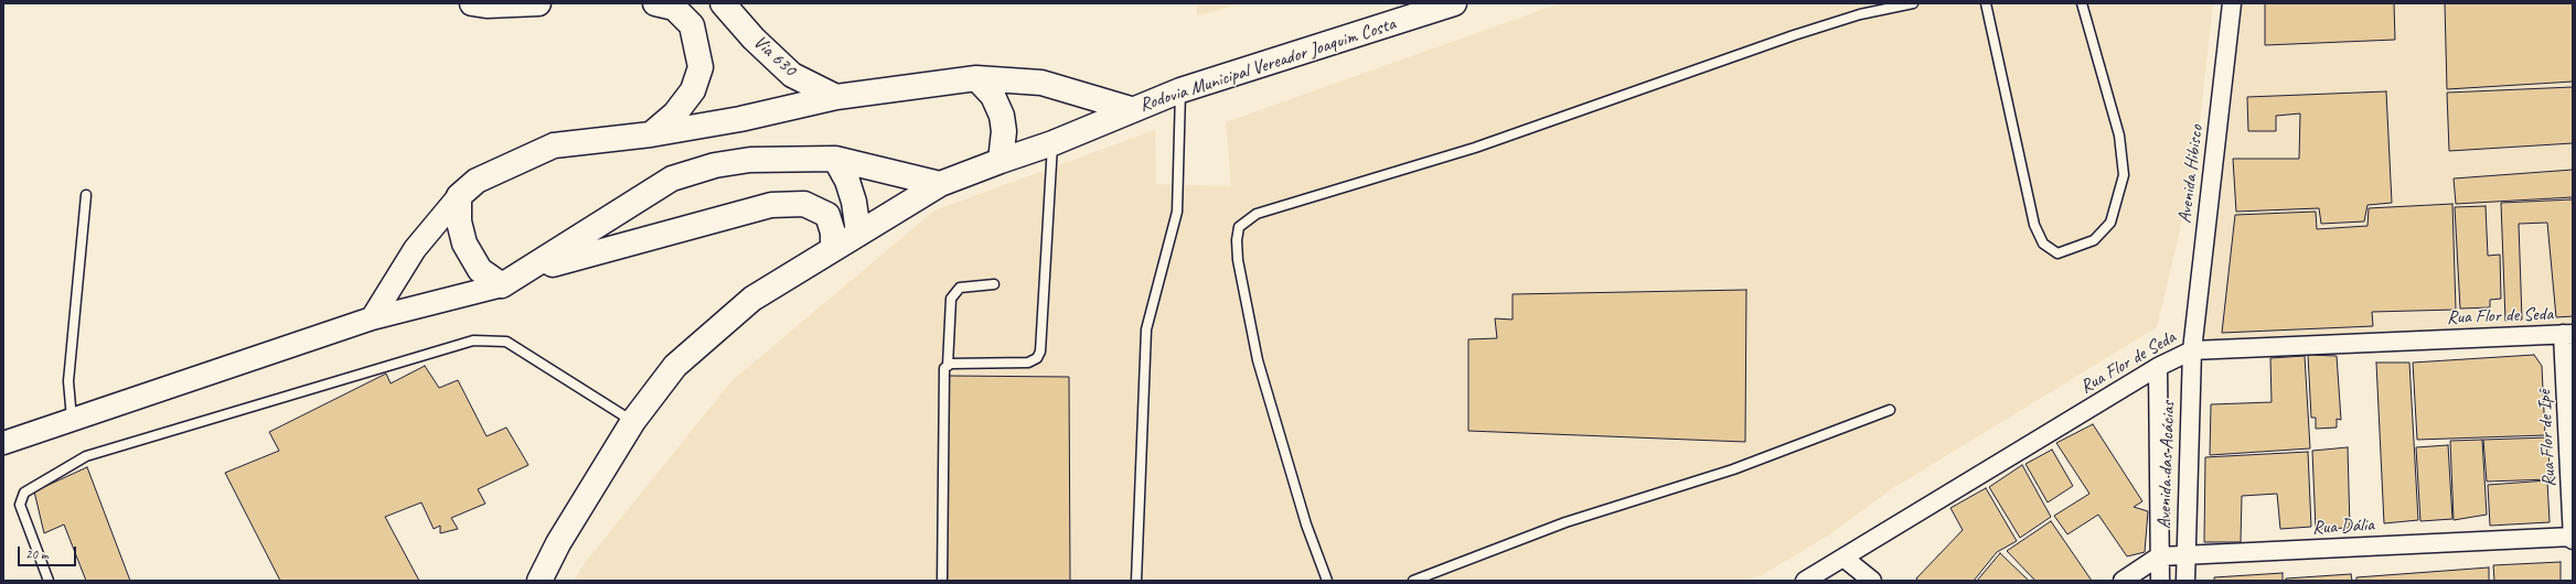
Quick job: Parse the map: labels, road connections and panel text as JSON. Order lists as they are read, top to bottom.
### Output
{
  "streets": {
    "main road": ["Via 630", "Rodovia Municipal Vereador Joaquim Costa"],
    "street": [
      "Avenida Hibisco",
      "Rua Flor de Seda",
      "Rua Flor de Ipê",
      "Avenida das Acácias",
      "Rua Dália"
    ]
  },
  "crossings": [
    ["Via 630", "Rodovia Municipal Vereador Joaquim Costa"],
    ["Avenida Hibisco", "Rua Flor de Seda"],
    ["Avenida Hibisco", "Avenida das Acácias"],
    ["Rua Flor de Seda", "Rua Flor de Ipê"],
    ["Rua Flor de Seda", "Avenida das Acácias"],
    ["Rua Flor de Ipê", "Rua Dália"],
    ["Avenida das Acácias", "Rua Dália"]
  ],
  "scale_bar": "20 m"
}
